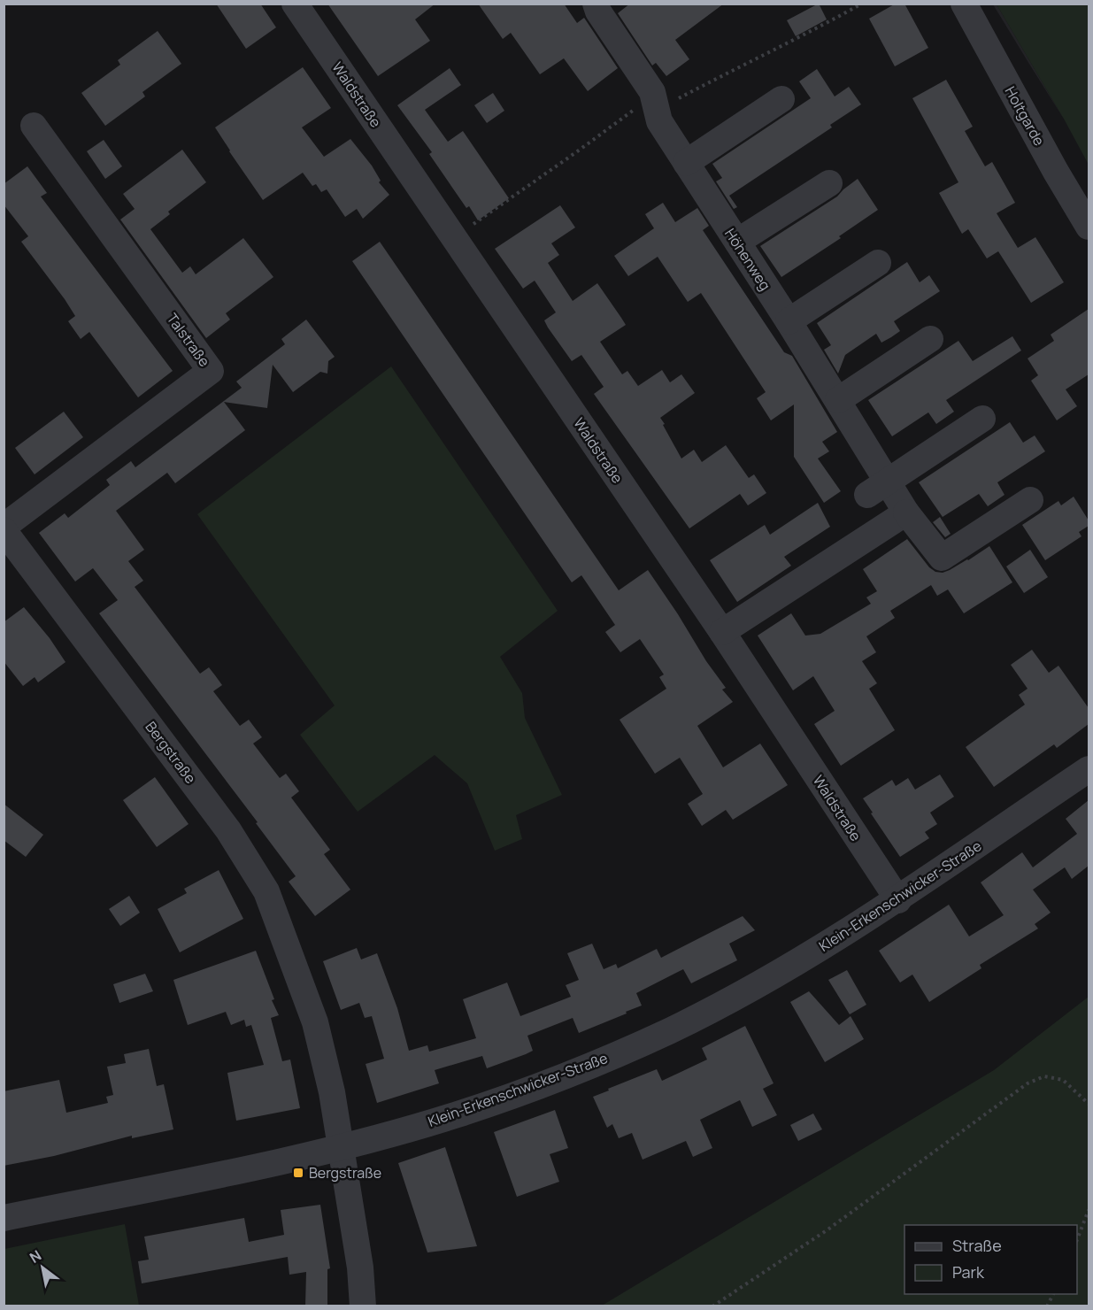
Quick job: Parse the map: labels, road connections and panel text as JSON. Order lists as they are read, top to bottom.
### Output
{
  "streets": {
    "street": [
      "Waldstraße",
      "Holtgarde",
      "Höhenweg",
      "Talstraße",
      "Bergstraße",
      "Klein-Erkenschwicker-Straße"
    ]
  },
  "crossings": [
    ["Waldstraße", "Klein-Erkenschwicker-Straße"],
    ["Talstraße", "Bergstraße"],
    ["Bergstraße", "Klein-Erkenschwicker-Straße"]
  ],
  "places": {
    "transit": ["Bergstraße"]
  },
  "legend": ["Straße", "Park"],
  "north": "top left"
}
